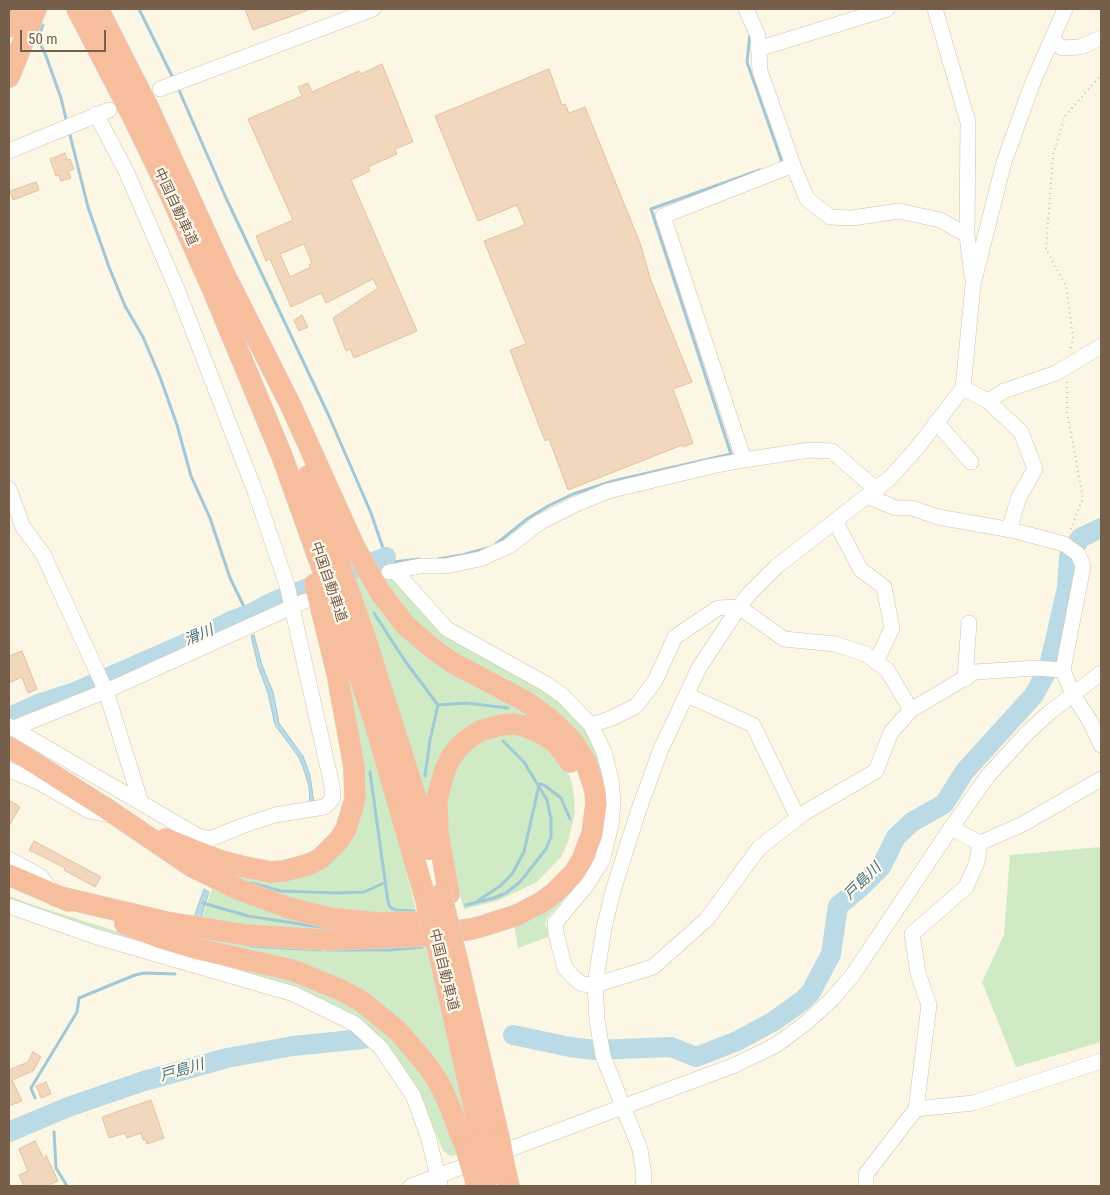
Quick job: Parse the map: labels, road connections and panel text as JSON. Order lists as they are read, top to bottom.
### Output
{
  "streets": {
    "highway": ["中国自動車道"]
  },
  "water": ["滑川", "戸島川"],
  "scale_bar": "50 m"
}
